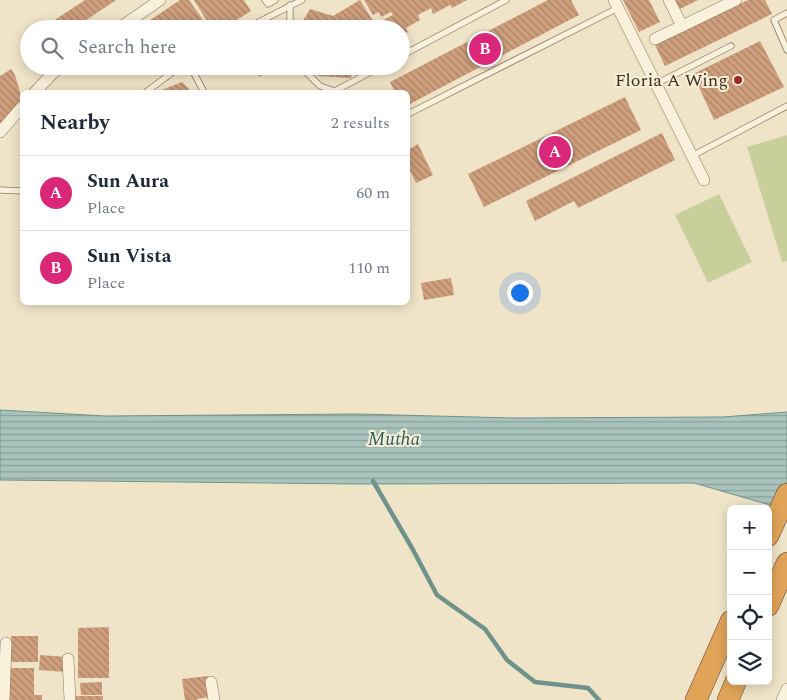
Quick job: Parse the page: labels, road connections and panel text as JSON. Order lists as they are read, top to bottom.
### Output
{
  "water": ["Mutha"],
  "places": ["Floria A Wing"],
  "page": {
    "search": "Search here",
    "pins": ["B", "A"],
    "heading": ["Nearby", "2 results"],
    "list": [
      {
        "mark": "A",
        "name": "Sun Aura",
        "note": "Place",
        "value": "60 m"
      },
      {
        "mark": "B",
        "name": "Sun Vista",
        "note": "Place",
        "value": "110 m"
      }
    ],
    "map_buttons": ["+", "−"]
  }
}
